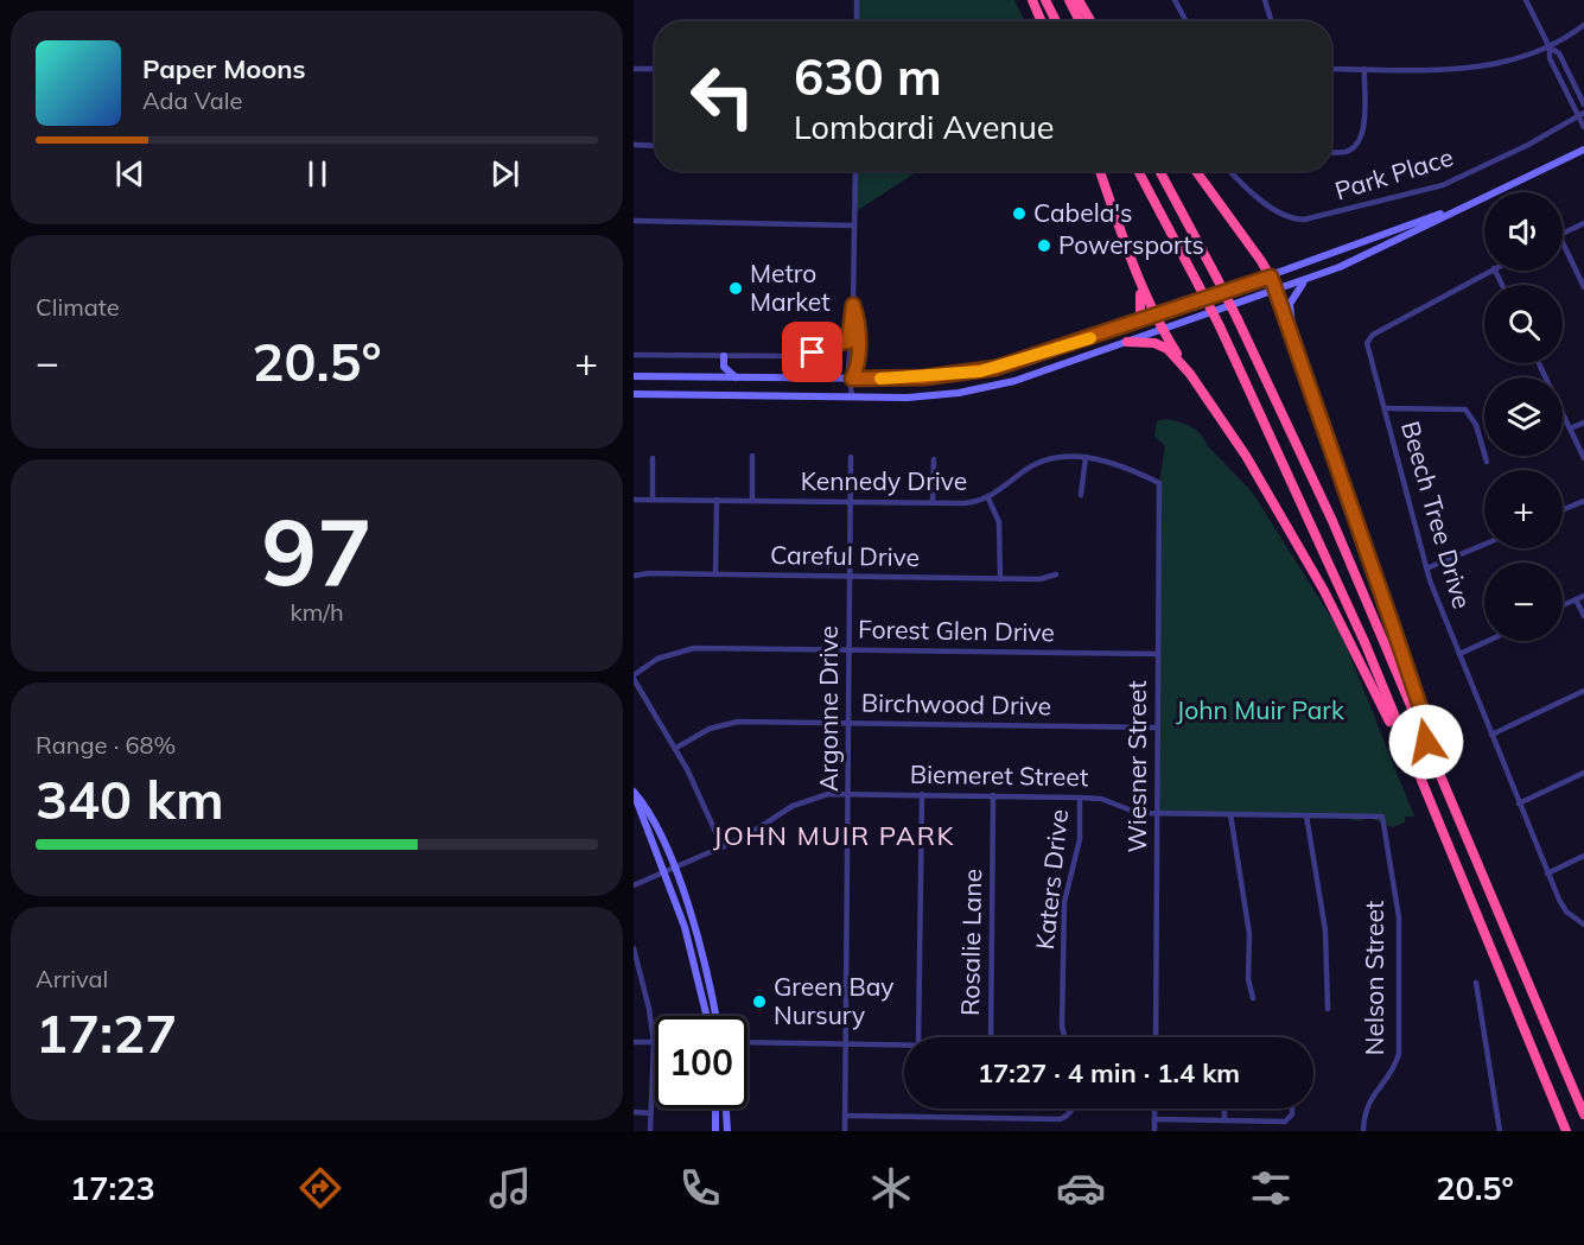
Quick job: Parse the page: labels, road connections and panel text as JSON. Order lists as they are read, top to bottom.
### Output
{
  "streets": {
    "street": [
      "Park Place",
      "Kennedy Drive",
      "Beech Tree Drive",
      "Careful Drive",
      "Forest Glen Drive",
      "Birchwood Drive",
      "Argonne Drive",
      "Wiesner Street",
      "Biemeret Street",
      "Katers Drive",
      "Rosalie Lane",
      "Nelson Street"
    ]
  },
  "crossings": [
    ["Kennedy Drive", "Argonne Drive"],
    ["Kennedy Drive", "Wiesner Street"],
    ["Careful Drive", "Argonne Drive"],
    ["Forest Glen Drive", "Argonne Drive"],
    ["Forest Glen Drive", "Wiesner Street"],
    ["Birchwood Drive", "Argonne Drive"],
    ["Birchwood Drive", "Wiesner Street"],
    ["Argonne Drive", "Biemeret Street"],
    ["Wiesner Street", "Biemeret Street"],
    ["Biemeret Street", "Katers Drive"],
    ["Biemeret Street", "Rosalie Lane"],
    ["Biemeret Street", "Nelson Street"]
  ],
  "districts": ["JOHN MUIR PARK"],
  "parks": ["John Muir Park"],
  "places": [
    "Cabela's",
    "Powersports",
    "Metro Market",
    "Green Bay Nursury"
  ],
  "page": {
    "turn": ["630 m", "Lombardi Avenue"],
    "song": ["Paper Moons", "Ada Vale"],
    "map_buttons": ["+", "−"],
    "tile": [
      "Climate",
      ["97", "km/h"],
      ["Range · 68%", "340 km"],
      ["Arrival", "17:27"]
    ],
    "heat": ["−", "20.5°", "+"],
    "limit": "100",
    "trip": "17:27 · 4 min · 1.4 km",
    "tabs": ["17:23", "20.5°"]
  }
}
